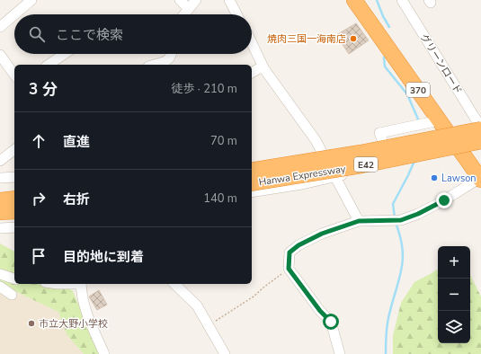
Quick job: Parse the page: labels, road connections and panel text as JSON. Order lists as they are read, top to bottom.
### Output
{
  "streets": {
    "highway": ["370", "E42", "Hanwa Expressway"],
    "street": ["グリーンロード"]
  },
  "crossings": [
    ["グリーンロード", "Hanwa Expressway"]
  ],
  "places": ["焼肉三国一海南店", "Lawson", "市立大野小学校"],
  "page": {
    "search": "ここで検索",
    "heading": ["3 分", "徒歩 · 210 m"],
    "list": [
      ["直進", "70 m"],
      ["右折", "140 m"],
      "目的地に到着"
    ],
    "map_buttons": ["+", "−"]
  }
}
